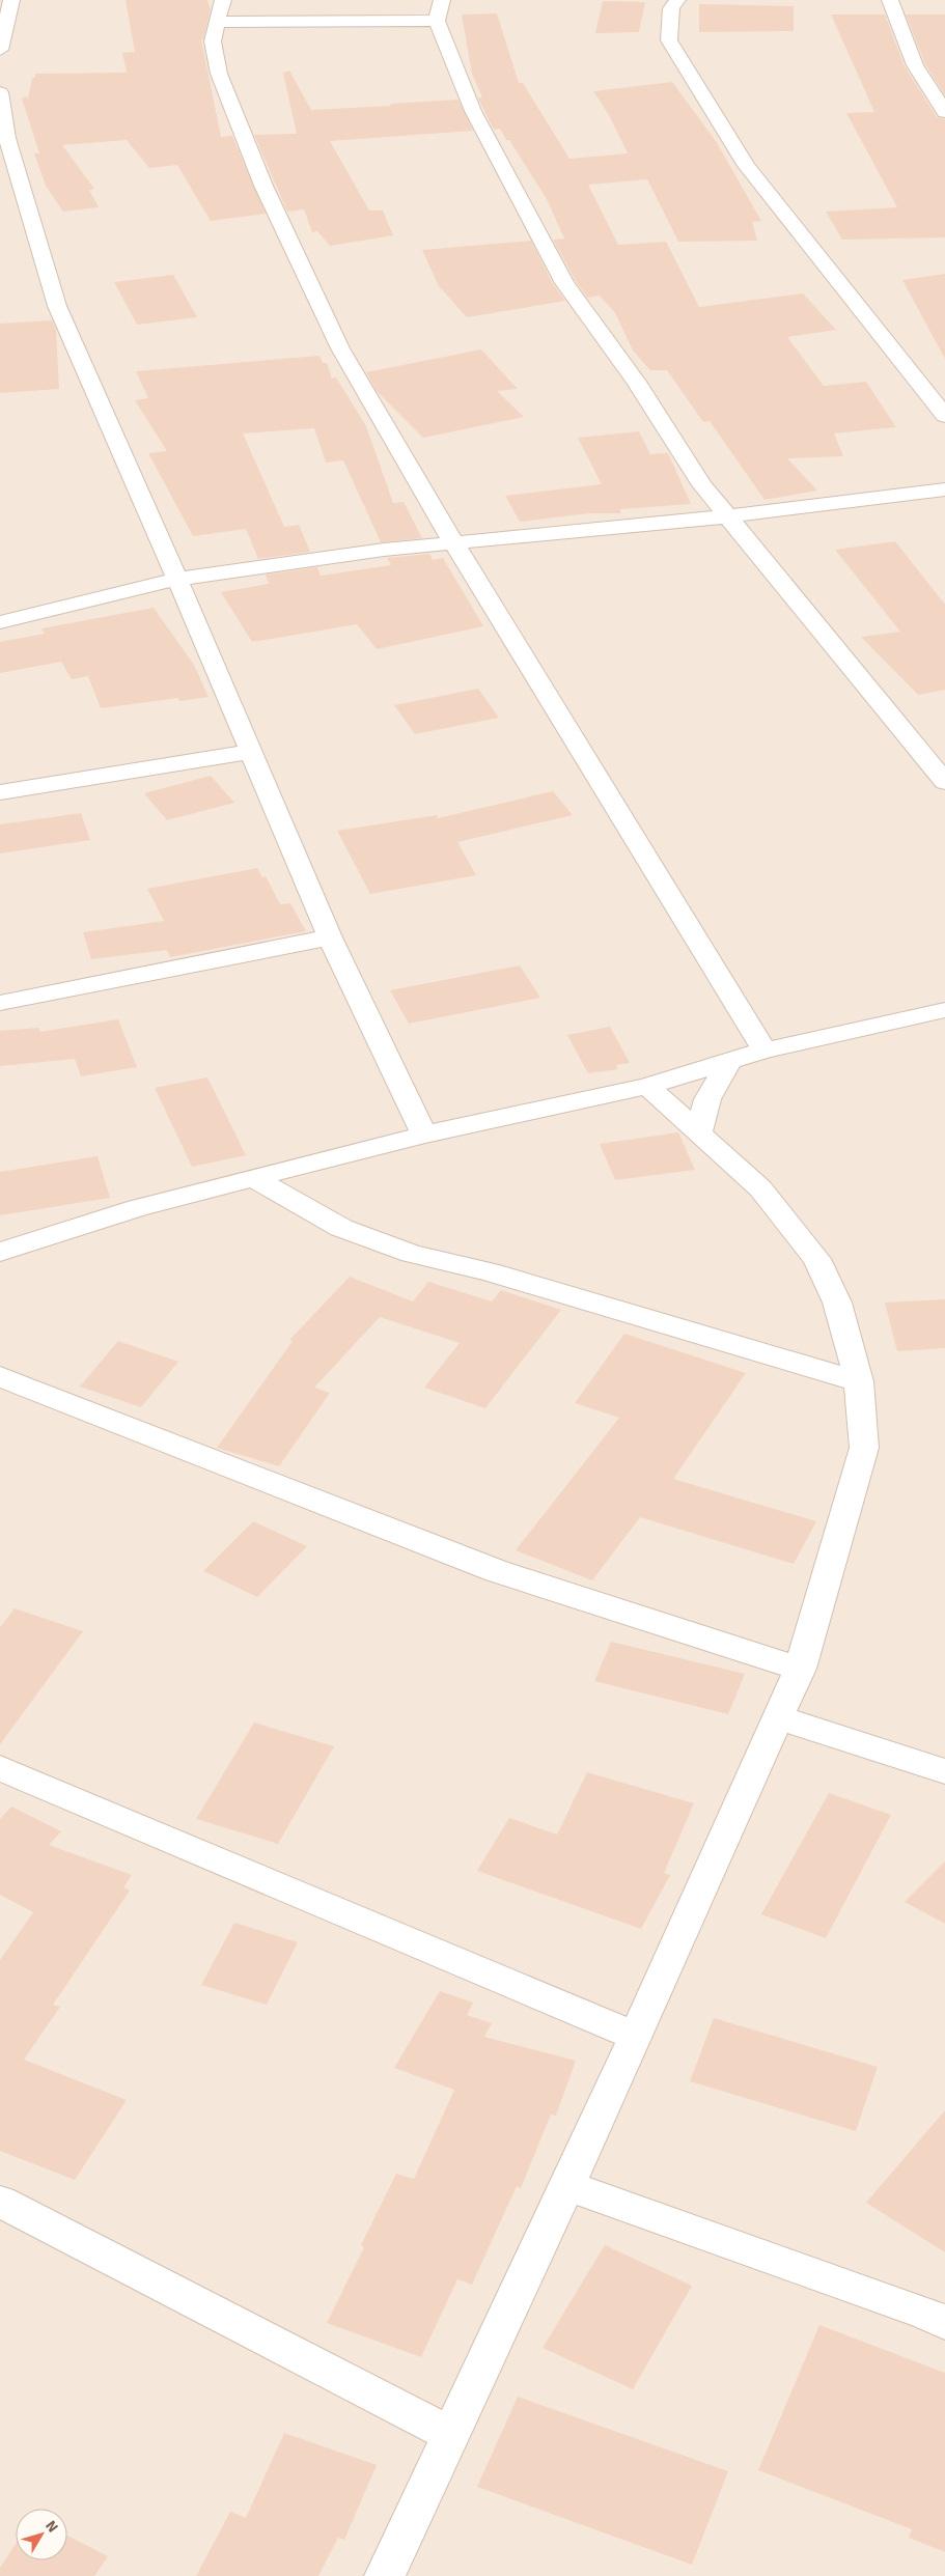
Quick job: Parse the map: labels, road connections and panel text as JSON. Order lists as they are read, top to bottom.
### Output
{
  "north": "top right"
}
